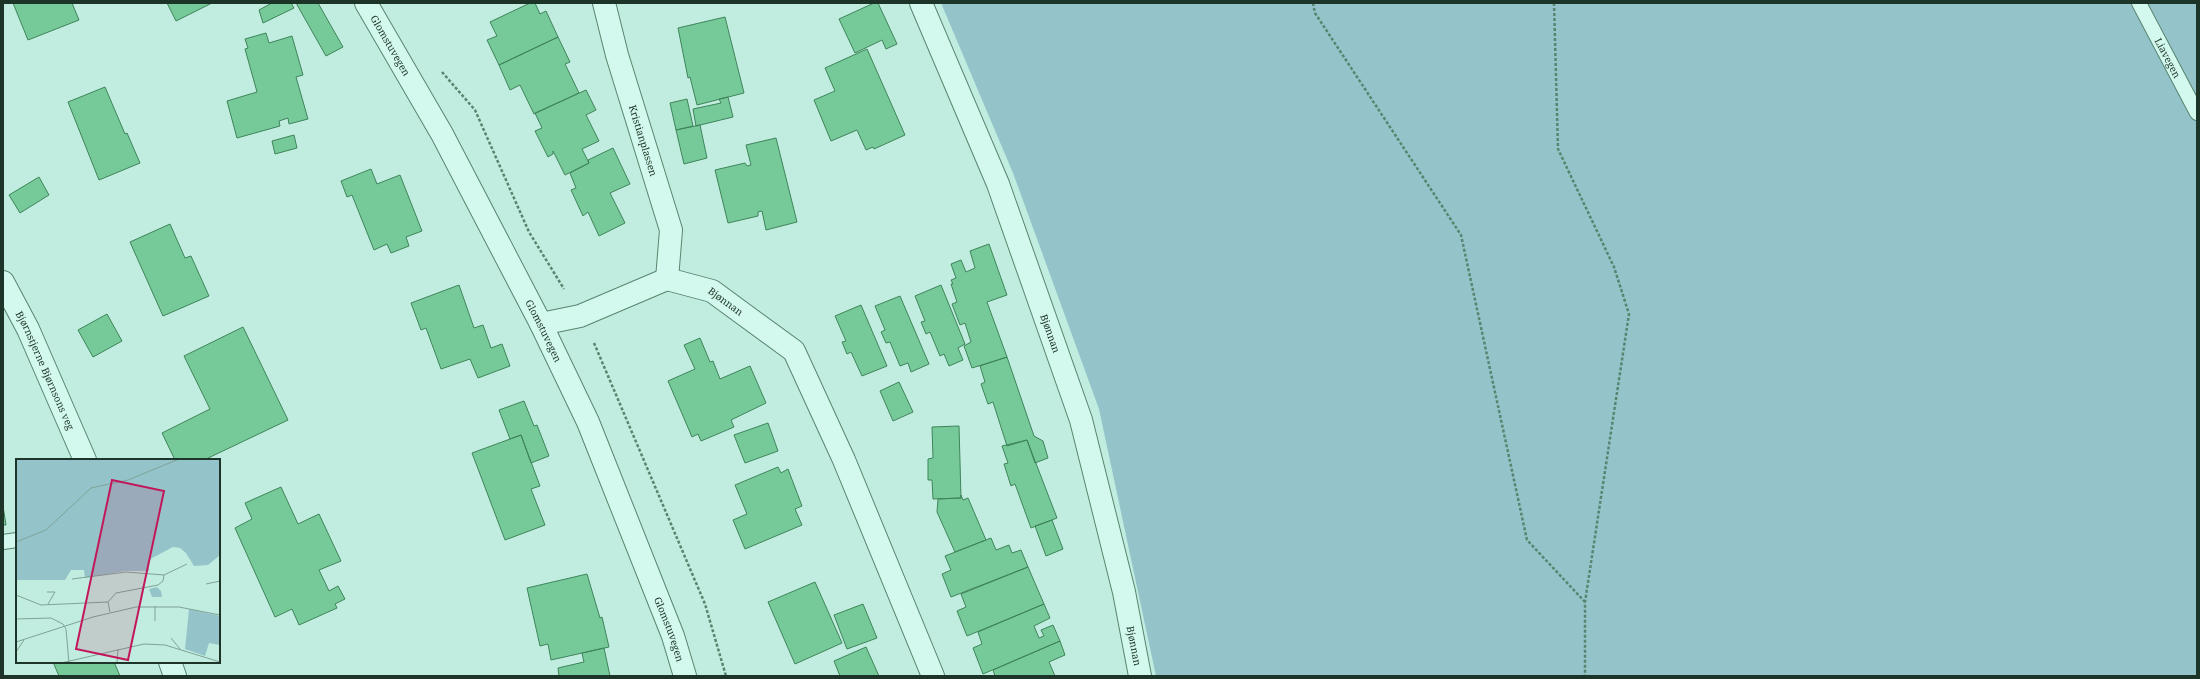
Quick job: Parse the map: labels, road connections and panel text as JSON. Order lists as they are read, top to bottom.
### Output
{
  "streets": {
    "street": [
      "Glomstuvegen",
      "Kristianplassen",
      "Bjønnan",
      "Bjørnstjerne Bjørnsons veg"
    ],
    "lane": ["Liavegen"]
  },
  "crossings": [
    ["Kristianplassen", "Bjønnan"]
  ]
}
